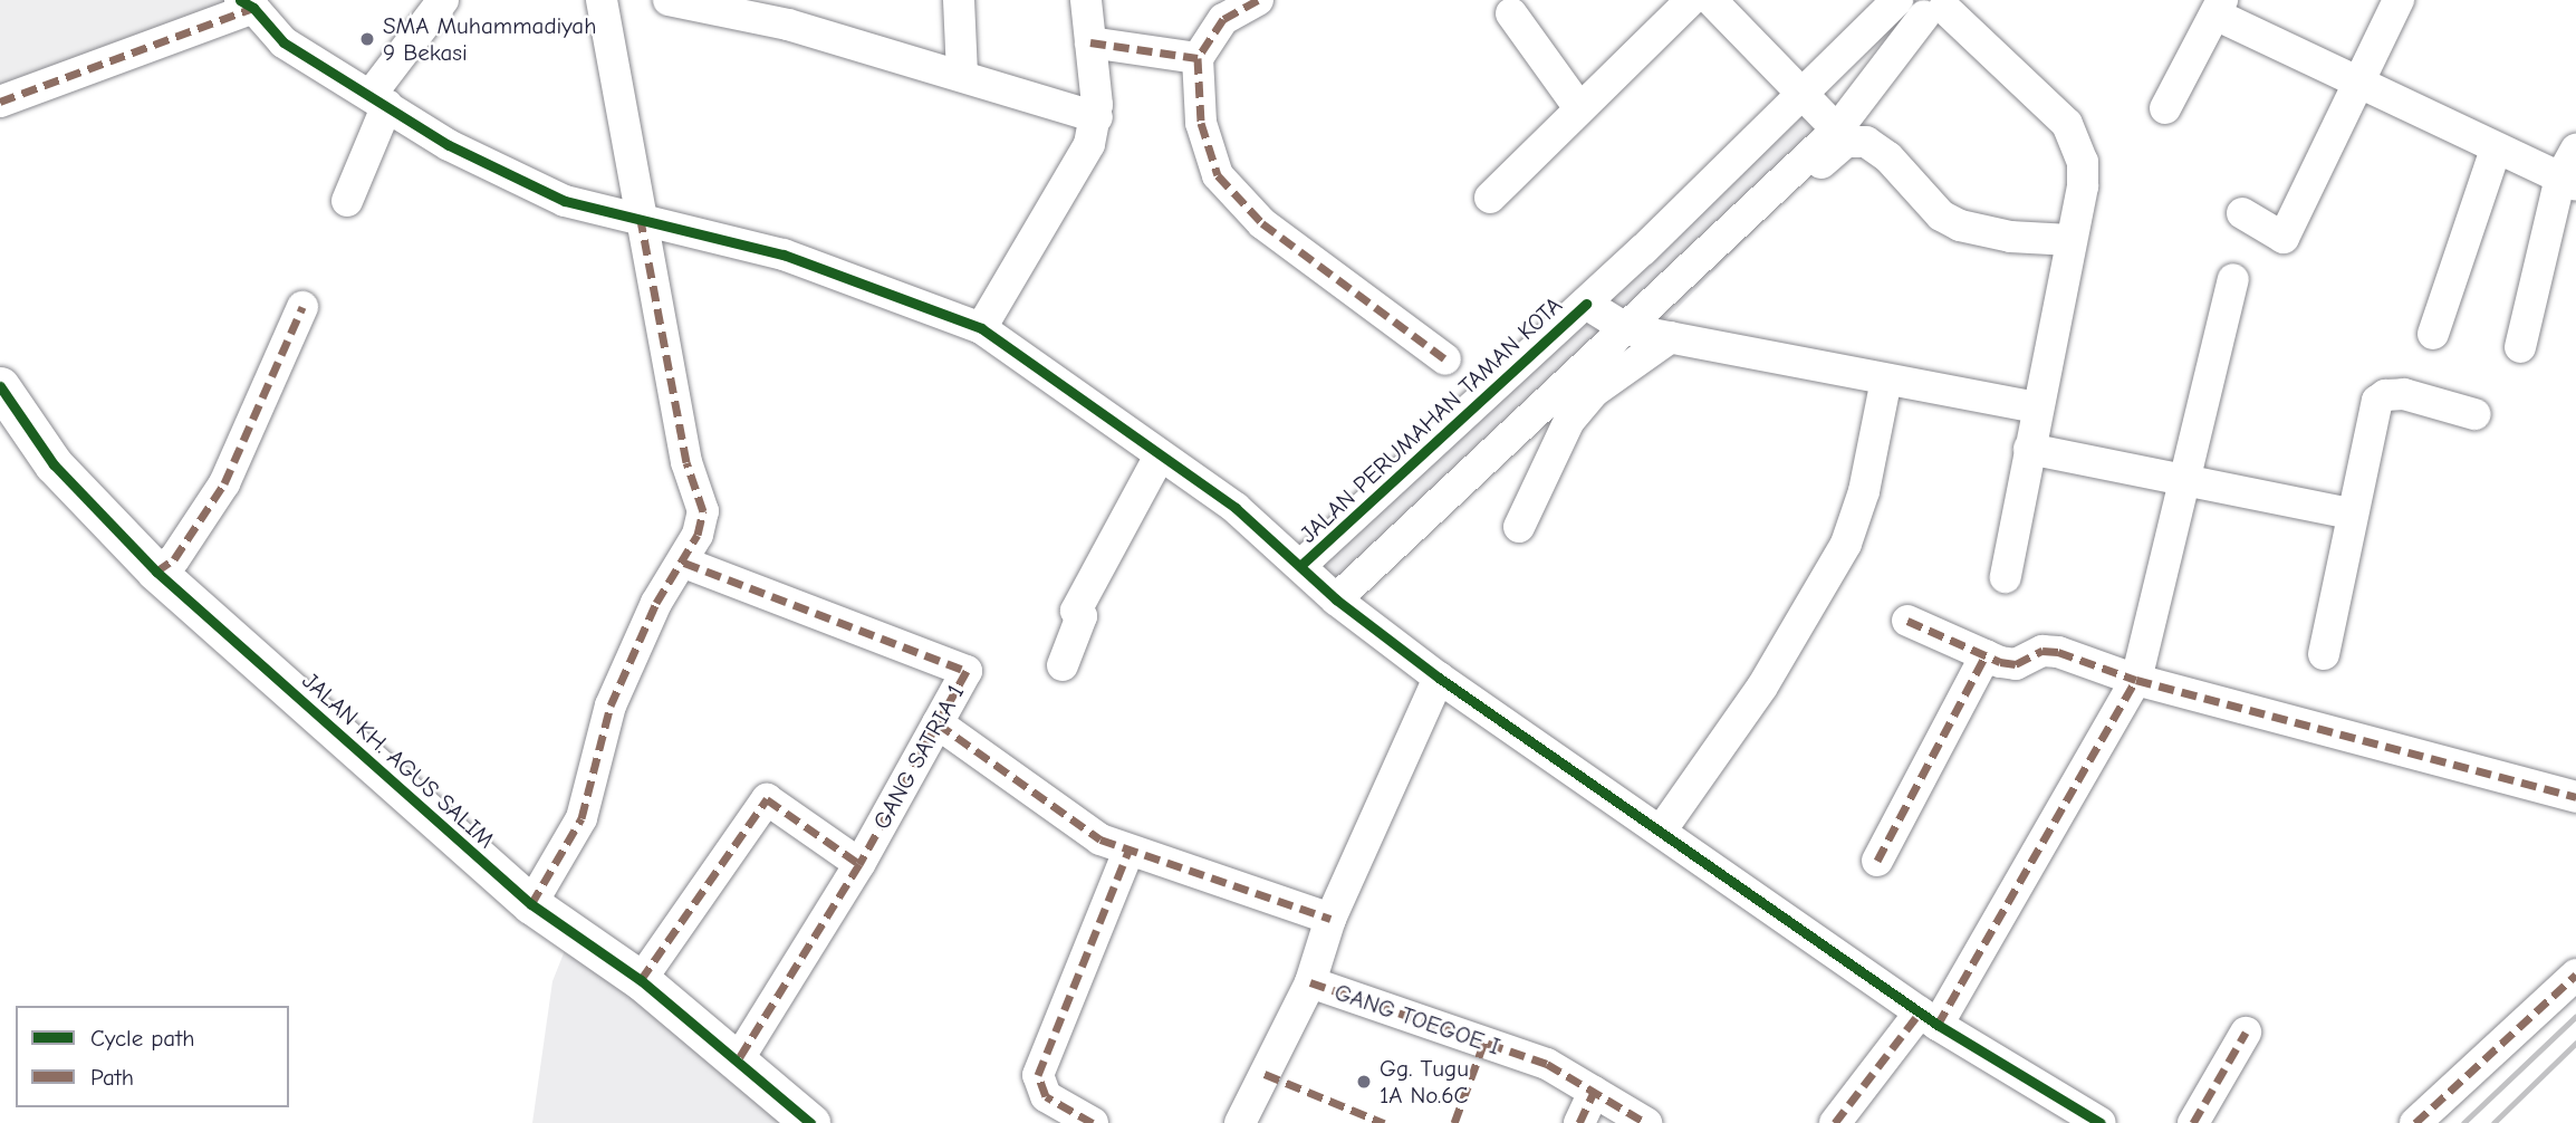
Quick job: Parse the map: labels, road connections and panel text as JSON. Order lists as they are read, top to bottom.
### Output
{
  "streets": {
    "street": [
      "JALAN PERUMAHAN TAMAN KOTA",
      "GANG SATRIA 1",
      "JALAN KH. AGUS SALIM",
      "GANG TOEGOE I"
    ]
  },
  "crossings": [
    ["GANG SATRIA 1", "JALAN KH. AGUS SALIM"]
  ],
  "places": ["SMA Muhammadiyah 9 Bekasi", "Gg. Tugu 1A No.6C"],
  "legend": ["Cycle path", "Path"]
}
